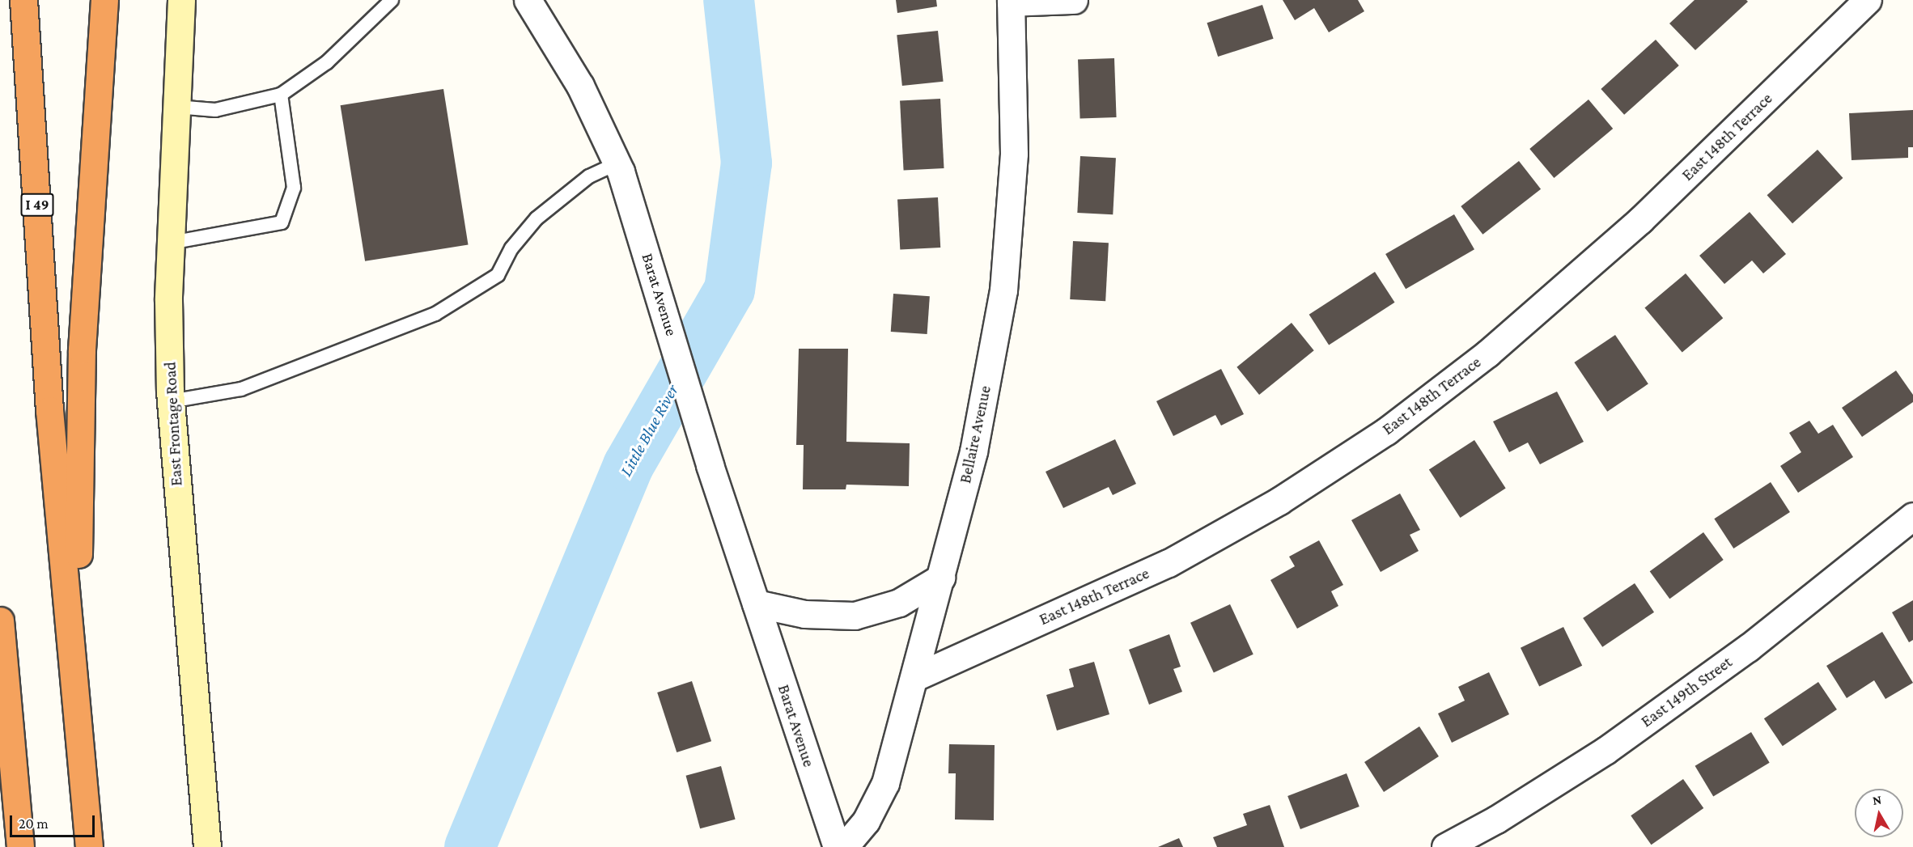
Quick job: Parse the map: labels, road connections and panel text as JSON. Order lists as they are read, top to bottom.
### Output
{
  "streets": {
    "highway": ["I 49"],
    "street": [
      "East 148th Terrace",
      "Barat Avenue",
      "East Frontage Road",
      "Bellaire Avenue",
      "East 149th Street"
    ]
  },
  "crossings": [
    ["East 148th Terrace", "Bellaire Avenue"]
  ],
  "water": ["Little Blue River"],
  "scale_bar": "20 m",
  "north": "top"
}
